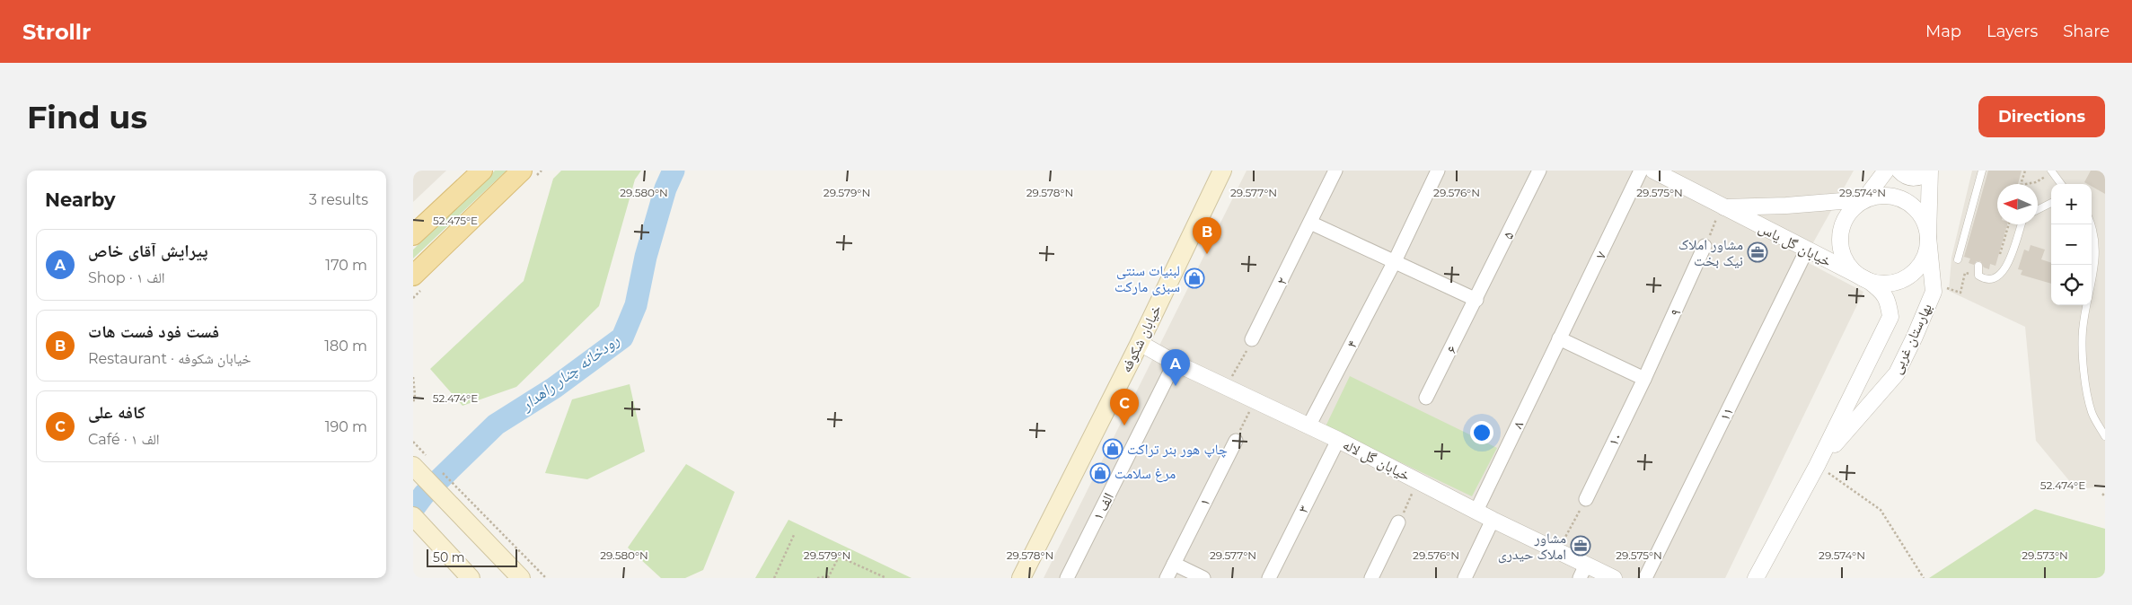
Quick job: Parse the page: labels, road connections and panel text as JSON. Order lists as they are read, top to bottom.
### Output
{
  "streets": {
    "main road": ["خیابان شکوفه"],
    "street": [
      "۵",
      "خیابان گل یاس",
      "۷",
      "۲",
      "۹",
      "بهارستان غربی",
      "۴",
      "۶",
      "۱۱",
      "۸",
      "۱۰",
      "خیابان گل لاله",
      "۱",
      "۱ الف",
      "۳"
    ]
  },
  "crossings": [
    ["۵", "۶"],
    ["خیابان گل یاس", "بهارستان غربی"],
    ["خیابان گل یاس", "۱۱"],
    ["۷", "۸"],
    ["۹", "۱۰"],
    ["خیابان شکوفه", "خیابان گل لاله"],
    ["۴", "خیابان گل لاله"],
    ["۸", "خیابان گل لاله"],
    ["خیابان گل لاله", "۱ الف"],
    ["خیابان گل لاله", "۳"]
  ],
  "water": ["رودخانه چنار راهدار"],
  "places": {
    "office": ["مشاور املاک نیک بخت", "مشاور املاک حیدری"],
    "shop": ["لبنیات سنتی سبزی مارکت", "چاپ هور بنر تراکت", "مرغ سلامت"]
  },
  "scale_bar": "50 m",
  "north": "left",
  "page": {
    "header": "Strollr",
    "nav": ["Map", "Layers", "Share"],
    "buttons": "Directions",
    "title": "Find us",
    "heading": ["Nearby", "3 results"],
    "map_buttons": ["+", "−"],
    "pins": ["B", "A", "C"],
    "list": [
      {
        "mark": "A",
        "name": "پیرایش آقای خاص",
        "note": "Shop · ۱ الف",
        "value": "170 m"
      },
      {
        "mark": "B",
        "name": "فست فود فست هات",
        "note": "Restaurant · خیابان شکوفه",
        "value": "180 m"
      },
      {
        "mark": "C",
        "name": "کافه علی",
        "note": "Café · ۱ الف",
        "value": "190 m"
      }
    ],
    "scale": "50 m"
  },
  "coordinates": [
    "29.580°N",
    "29.579°N",
    "29.578°N",
    "29.577°N",
    "29.576°N",
    "29.575°N",
    "29.574°N",
    "52.475°E",
    "52.474°E",
    "29.573°N"
  ]
}
